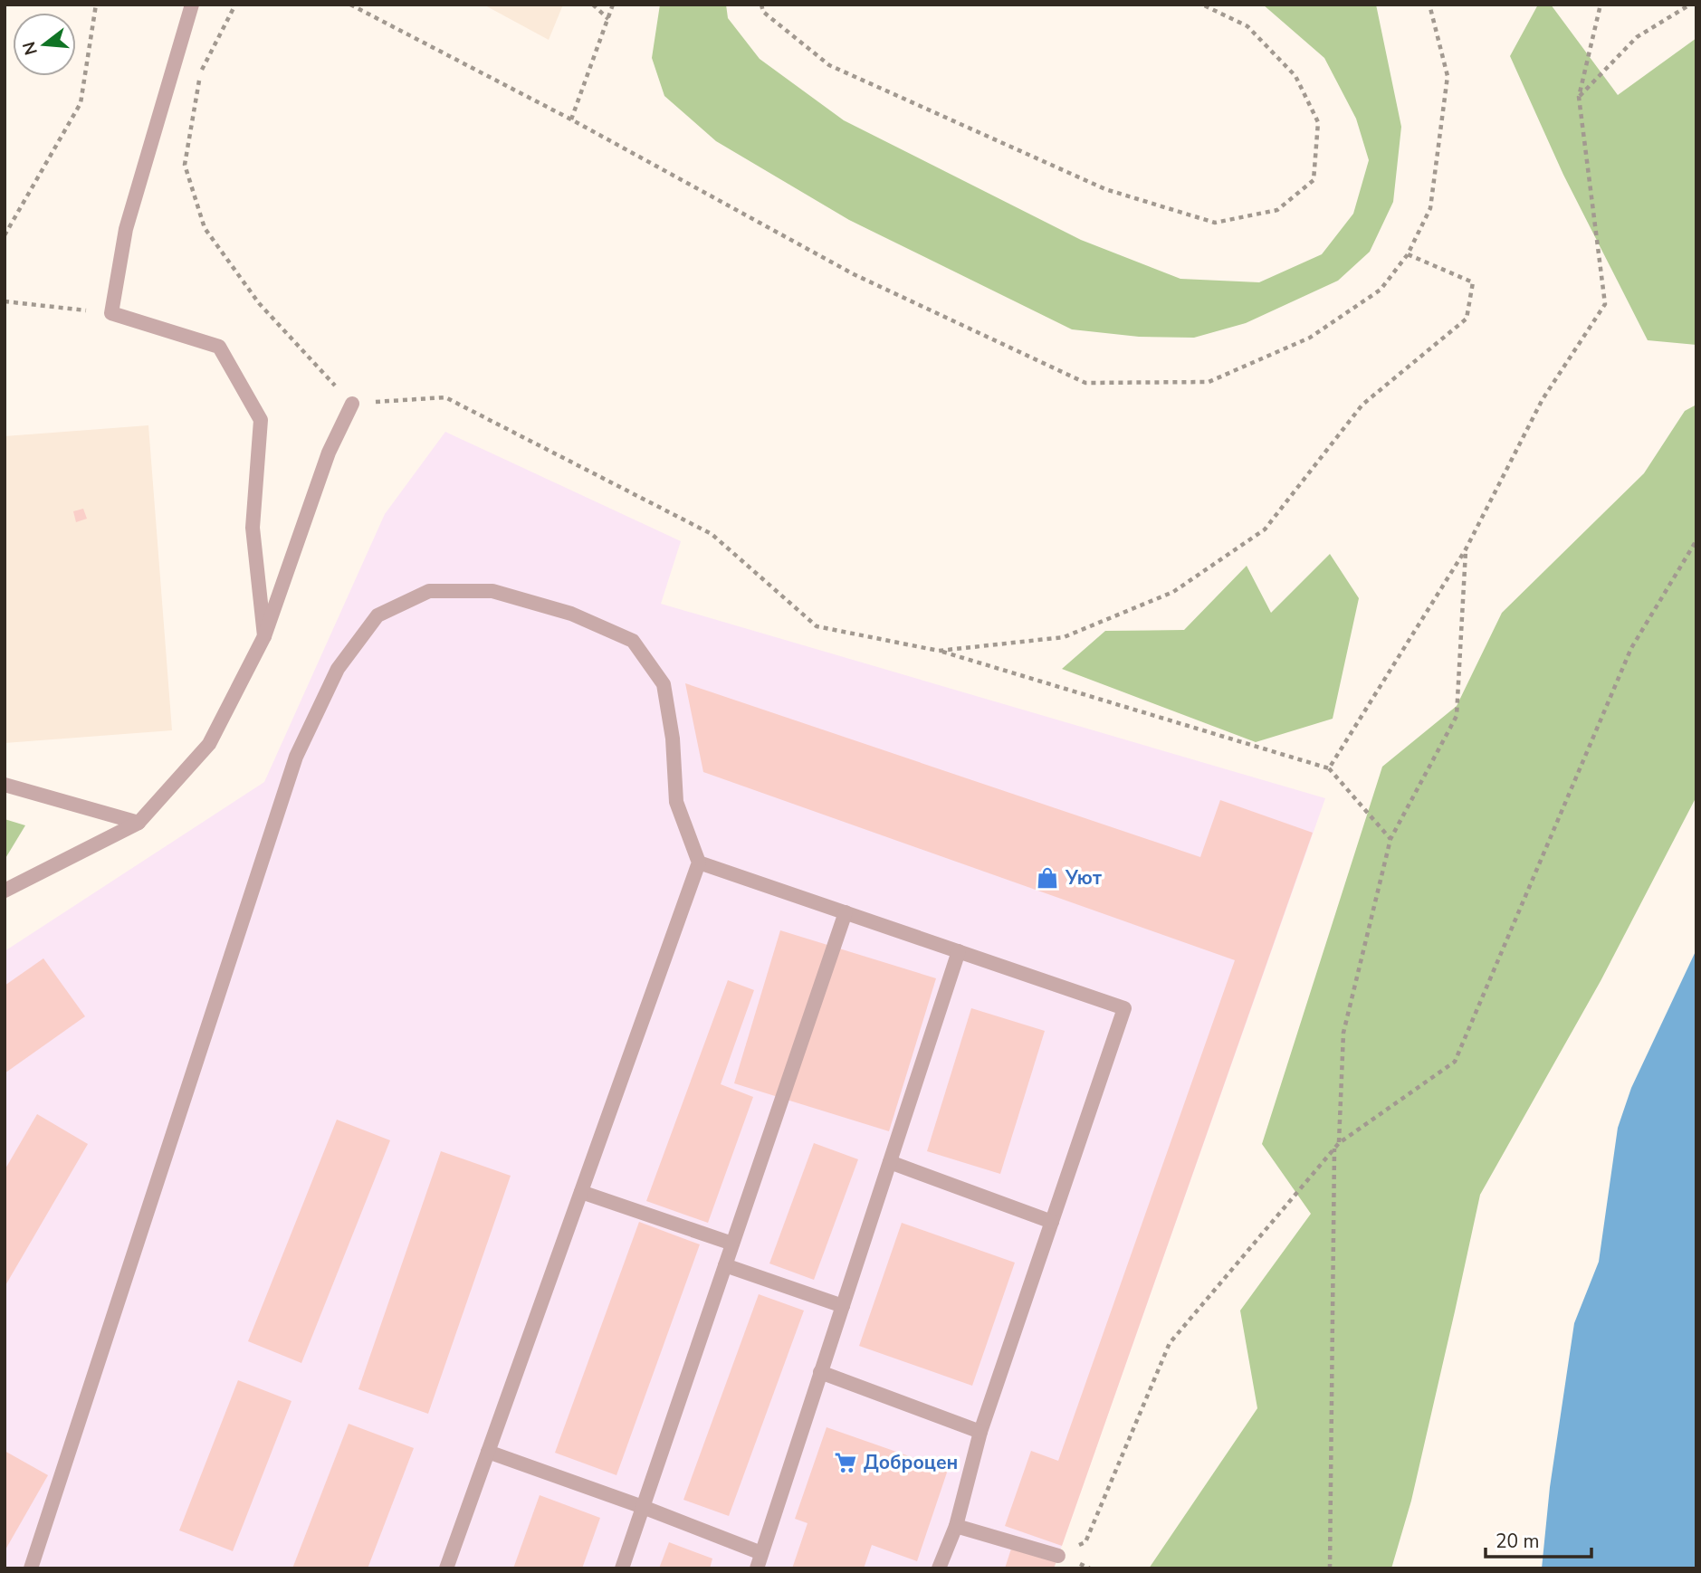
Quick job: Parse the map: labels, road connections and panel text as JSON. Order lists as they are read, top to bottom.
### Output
{
  "places": {
    "shop": ["Уют"],
    "supermarket": ["Доброцен"]
  },
  "scale_bar": "20 m",
  "north": "left"
}
